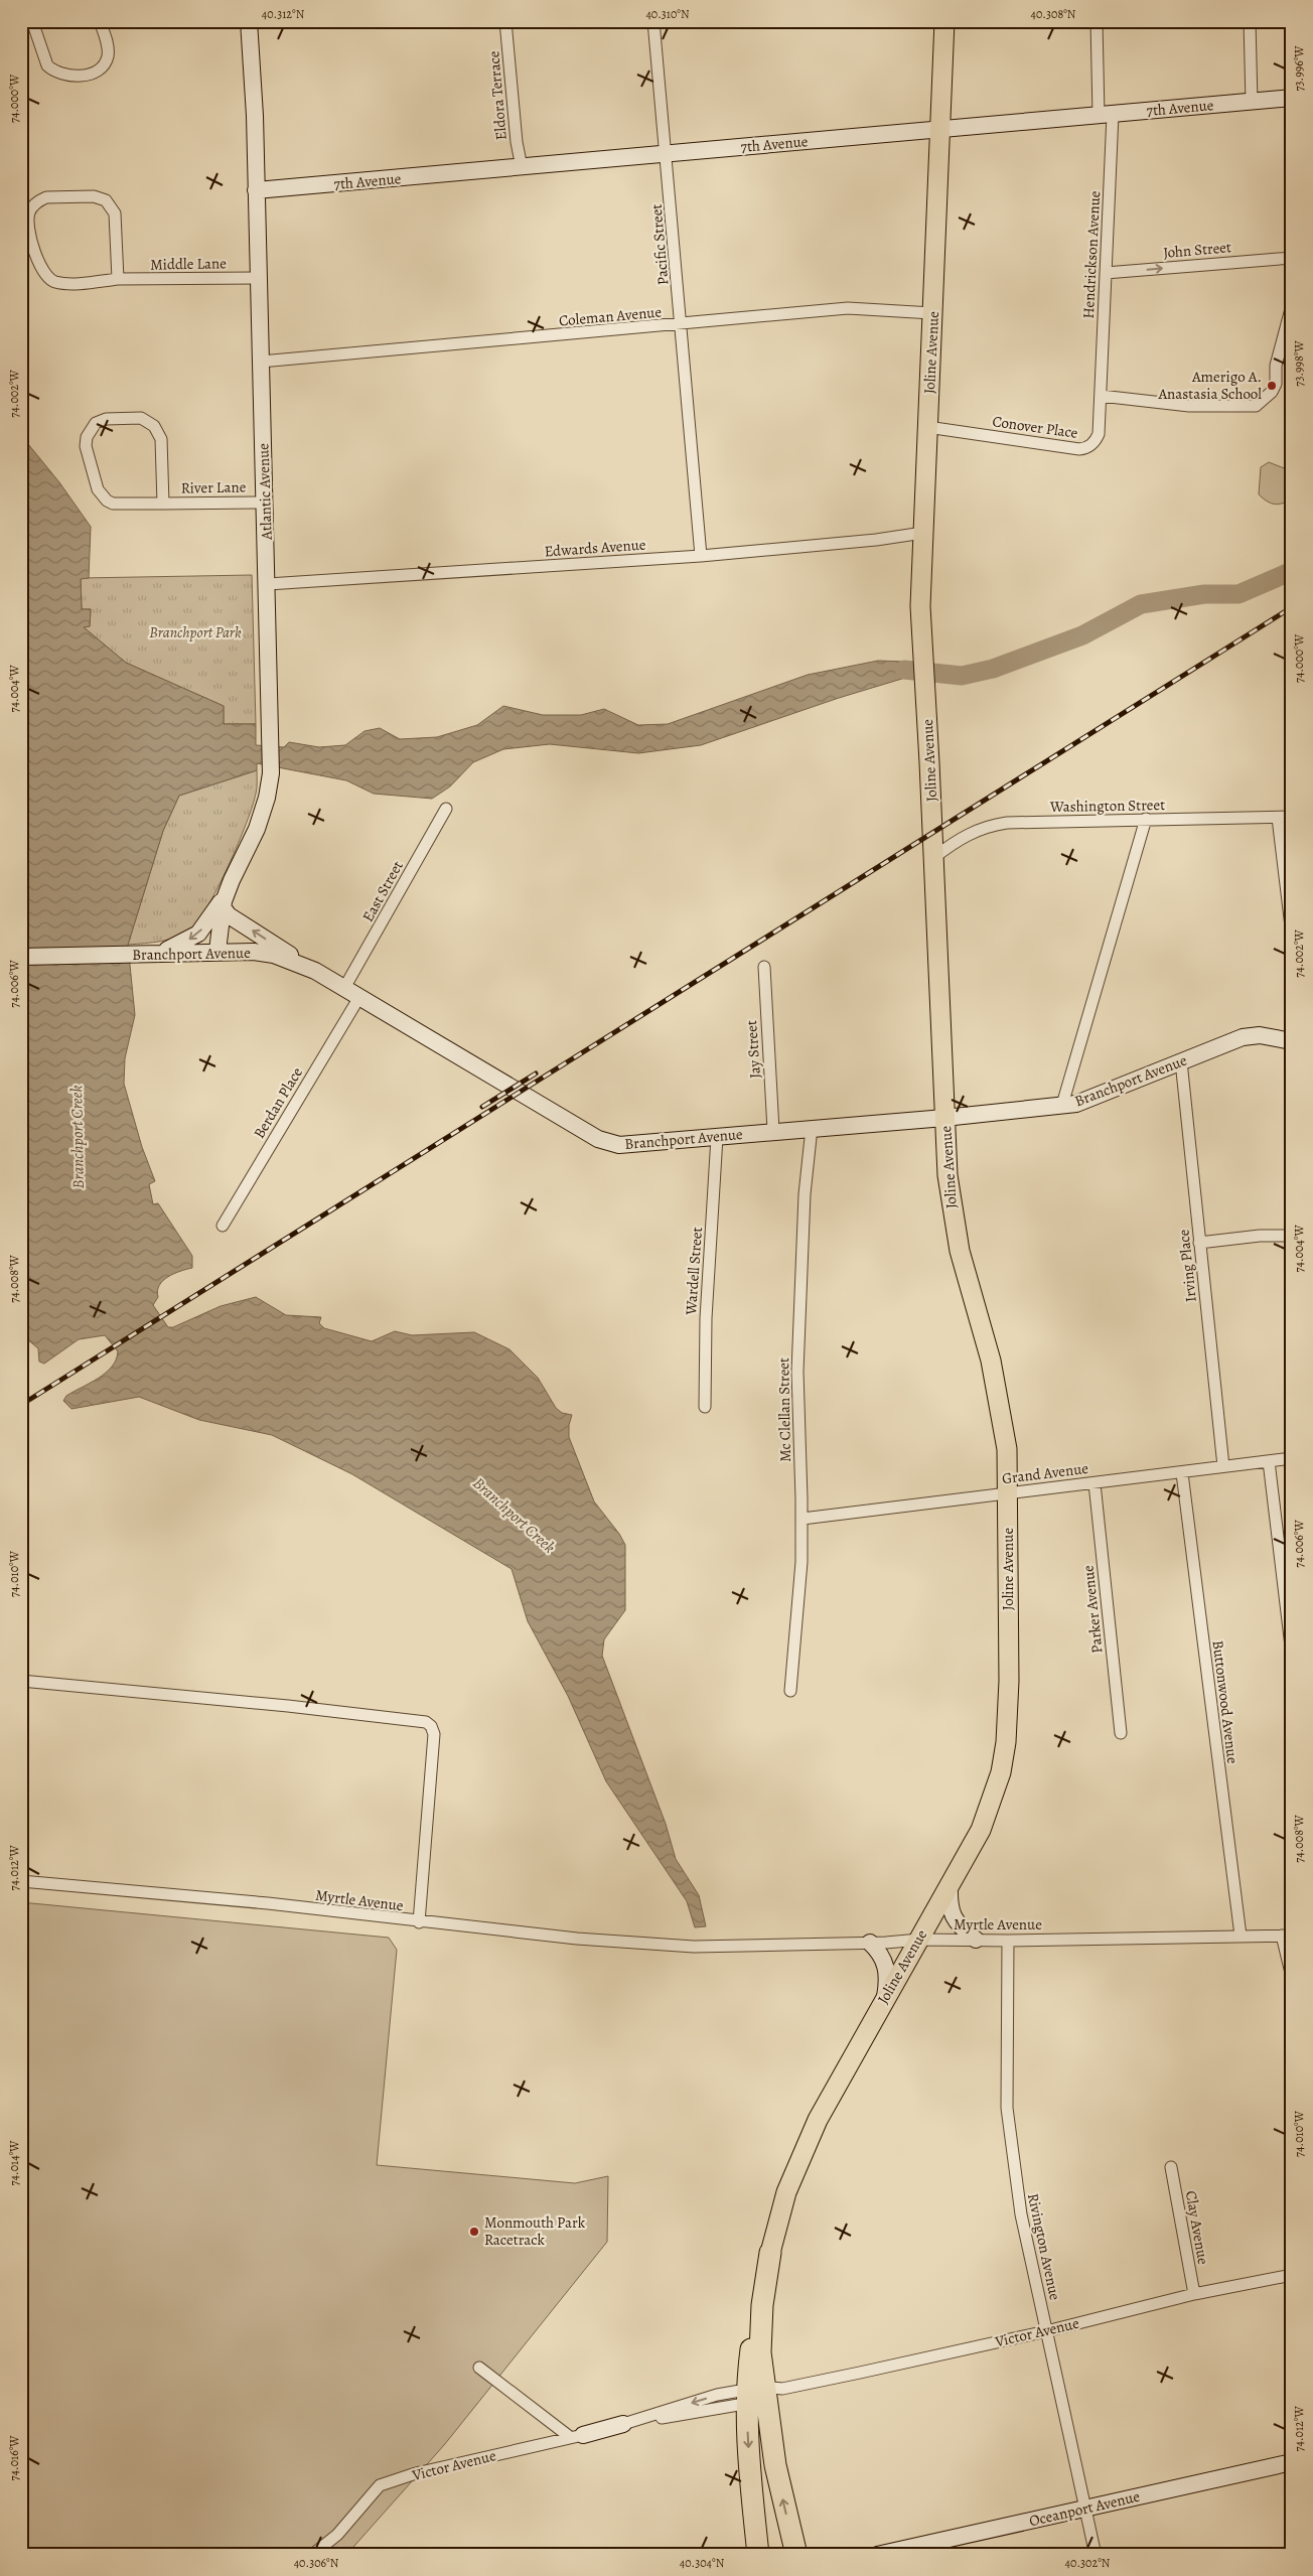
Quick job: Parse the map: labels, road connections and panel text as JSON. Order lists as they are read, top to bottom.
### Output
{
  "streets": {
    "main road": ["Joline Avenue"],
    "street": [
      "Eldora Terrace",
      "7th Avenue",
      "Pacific Street",
      "John Street",
      "Hendrickson Avenue",
      "Middle Lane",
      "Coleman Avenue",
      "Conover Place",
      "River Lane",
      "Atlantic Avenue",
      "Edwards Avenue",
      "Washington Street",
      "East Street",
      "Branchport Avenue",
      "Jay Street",
      "Berdan Place",
      "Irving Place",
      "Wardell Street",
      "Mc Clellan Street",
      "Grand Avenue",
      "Parker Avenue",
      "Buttonwood Avenue",
      "Myrtle Avenue",
      "Clay Avenue",
      "Rivington Avenue",
      "Victor Avenue",
      "Oceanport Avenue"
    ]
  },
  "crossings": [
    ["Eldora Terrace", "7th Avenue"],
    ["7th Avenue", "Pacific Street"],
    ["7th Avenue", "Hendrickson Avenue"],
    ["7th Avenue", "Joline Avenue"],
    ["7th Avenue", "Atlantic Avenue"],
    ["Pacific Street", "Coleman Avenue"],
    ["Pacific Street", "Edwards Avenue"],
    ["John Street", "Hendrickson Avenue"],
    ["Hendrickson Avenue", "Conover Place"],
    ["Middle Lane", "Atlantic Avenue"],
    ["Coleman Avenue", "Joline Avenue"],
    ["Coleman Avenue", "Atlantic Avenue"],
    ["Joline Avenue", "Conover Place"],
    ["Joline Avenue", "Edwards Avenue"],
    ["Joline Avenue", "Washington Street"],
    ["Joline Avenue", "Branchport Avenue"],
    ["Joline Avenue", "Grand Avenue"],
    ["Joline Avenue", "Myrtle Avenue"],
    ["River Lane", "Atlantic Avenue"],
    ["Atlantic Avenue", "Edwards Avenue"],
    ["Atlantic Avenue", "Branchport Avenue"],
    ["East Street", "Branchport Avenue"],
    ["Branchport Avenue", "Jay Street"],
    ["Branchport Avenue", "Berdan Place"],
    ["Branchport Avenue", "Irving Place"],
    ["Branchport Avenue", "Wardell Street"],
    ["Branchport Avenue", "Mc Clellan Street"],
    ["Irving Place", "Grand Avenue"],
    ["Mc Clellan Street", "Grand Avenue"],
    ["Grand Avenue", "Parker Avenue"],
    ["Grand Avenue", "Buttonwood Avenue"],
    ["Buttonwood Avenue", "Myrtle Avenue"],
    ["Myrtle Avenue", "Rivington Avenue"],
    ["Clay Avenue", "Victor Avenue"],
    ["Rivington Avenue", "Victor Avenue"],
    ["Rivington Avenue", "Oceanport Avenue"]
  ],
  "one_way": ["John Street"],
  "water": ["Branchport Creek"],
  "parks": ["Branchport Park"],
  "places": ["Amerigo A. Anastasia School", "Monmouth Park Racetrack"],
  "coordinates": [
    "40.312°N",
    "40.310°N",
    "40.308°N",
    "73.996°W",
    "74.000°W",
    "73.998°W",
    "74.002°W",
    "74.004°W",
    "74.006°W",
    "74.008°W",
    "74.010°W",
    "74.012°W",
    "74.014°W",
    "74.016°W",
    "40.306°N",
    "40.304°N",
    "40.302°N"
  ]
}
